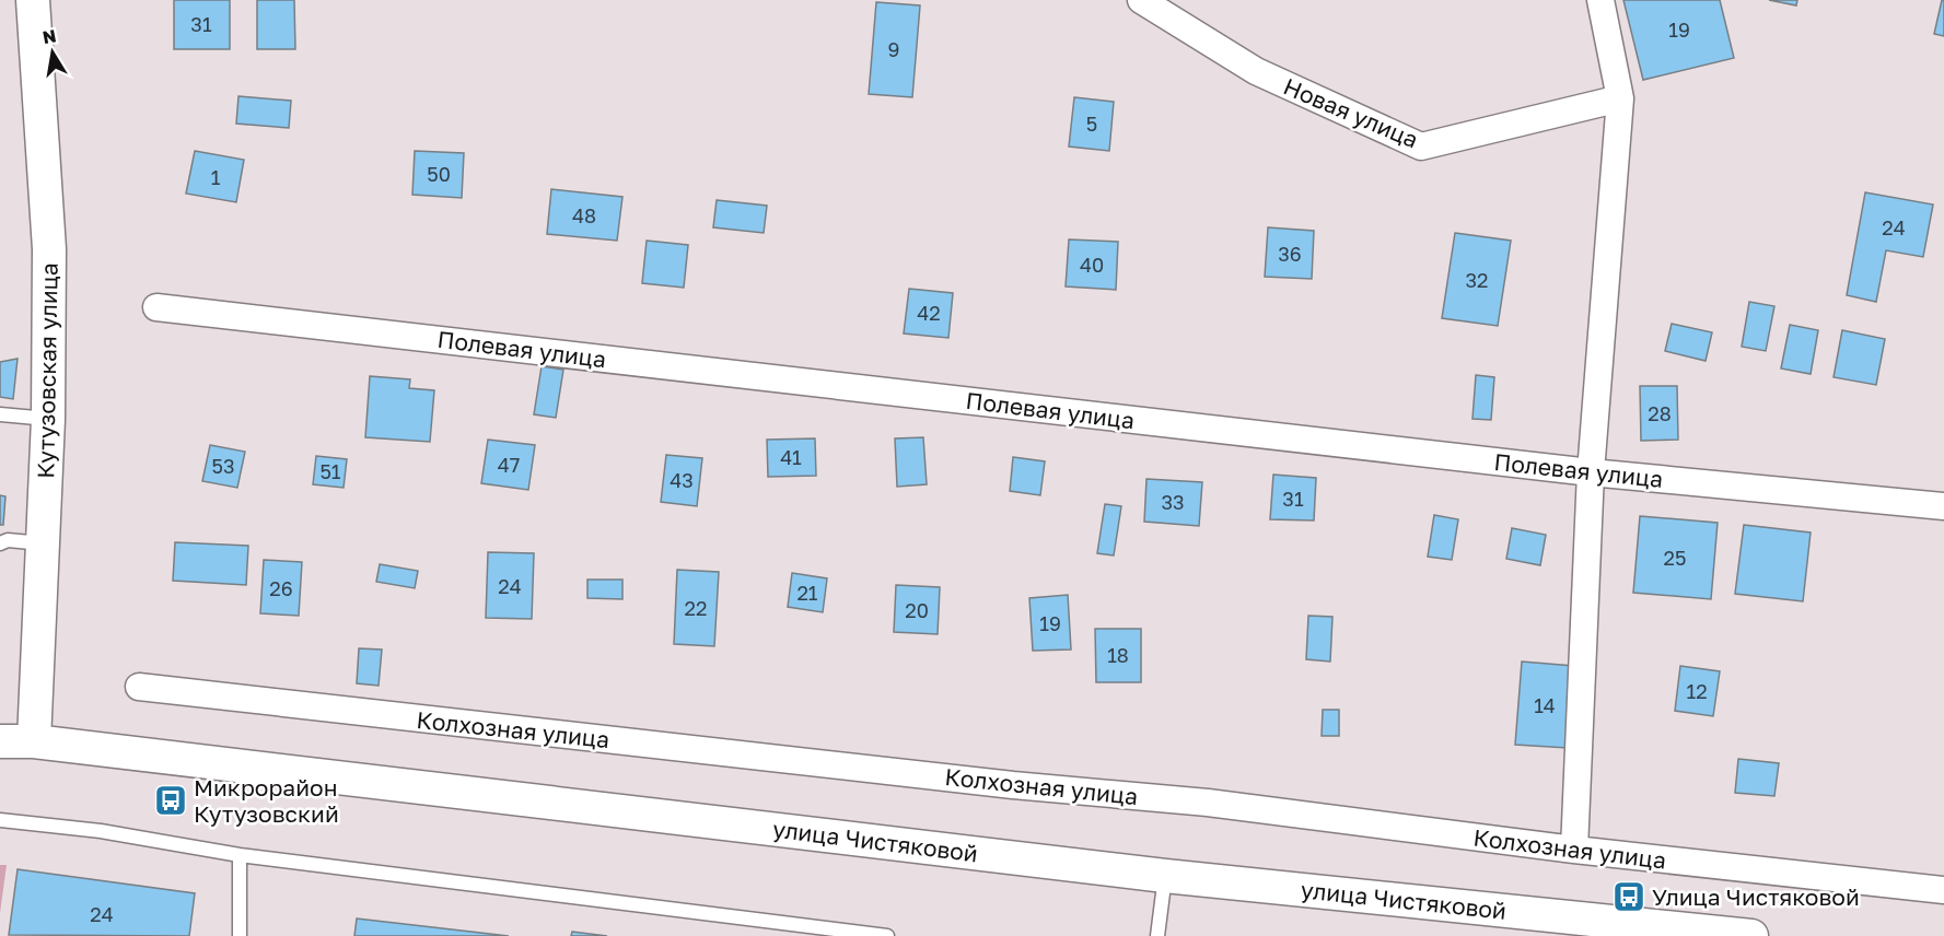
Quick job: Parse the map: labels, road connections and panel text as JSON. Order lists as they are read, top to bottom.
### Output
{
  "streets": {
    "street": [
      "Новая улица",
      "Полевая улица",
      "Кутузовская улица",
      "Колхозная улица",
      "улица Чистяковой"
    ]
  },
  "crossings": [
    ["Кутузовская улица", "улица Чистяковой"]
  ],
  "places": {
    "bus stop": ["Микрорайон Кутузовский", "Улица Чистяковой"]
  },
  "house_numbers": [
    "31",
    "19",
    "9",
    "5",
    "50",
    "1",
    "48",
    "24",
    "36",
    "40",
    "32",
    "42",
    "28",
    "41",
    "47",
    "53",
    "51",
    "43",
    "31",
    "33",
    "25",
    "24",
    "26",
    "21",
    "22",
    "20",
    "19",
    "18",
    "12",
    "14",
    "24"
  ],
  "north": "top"
}
